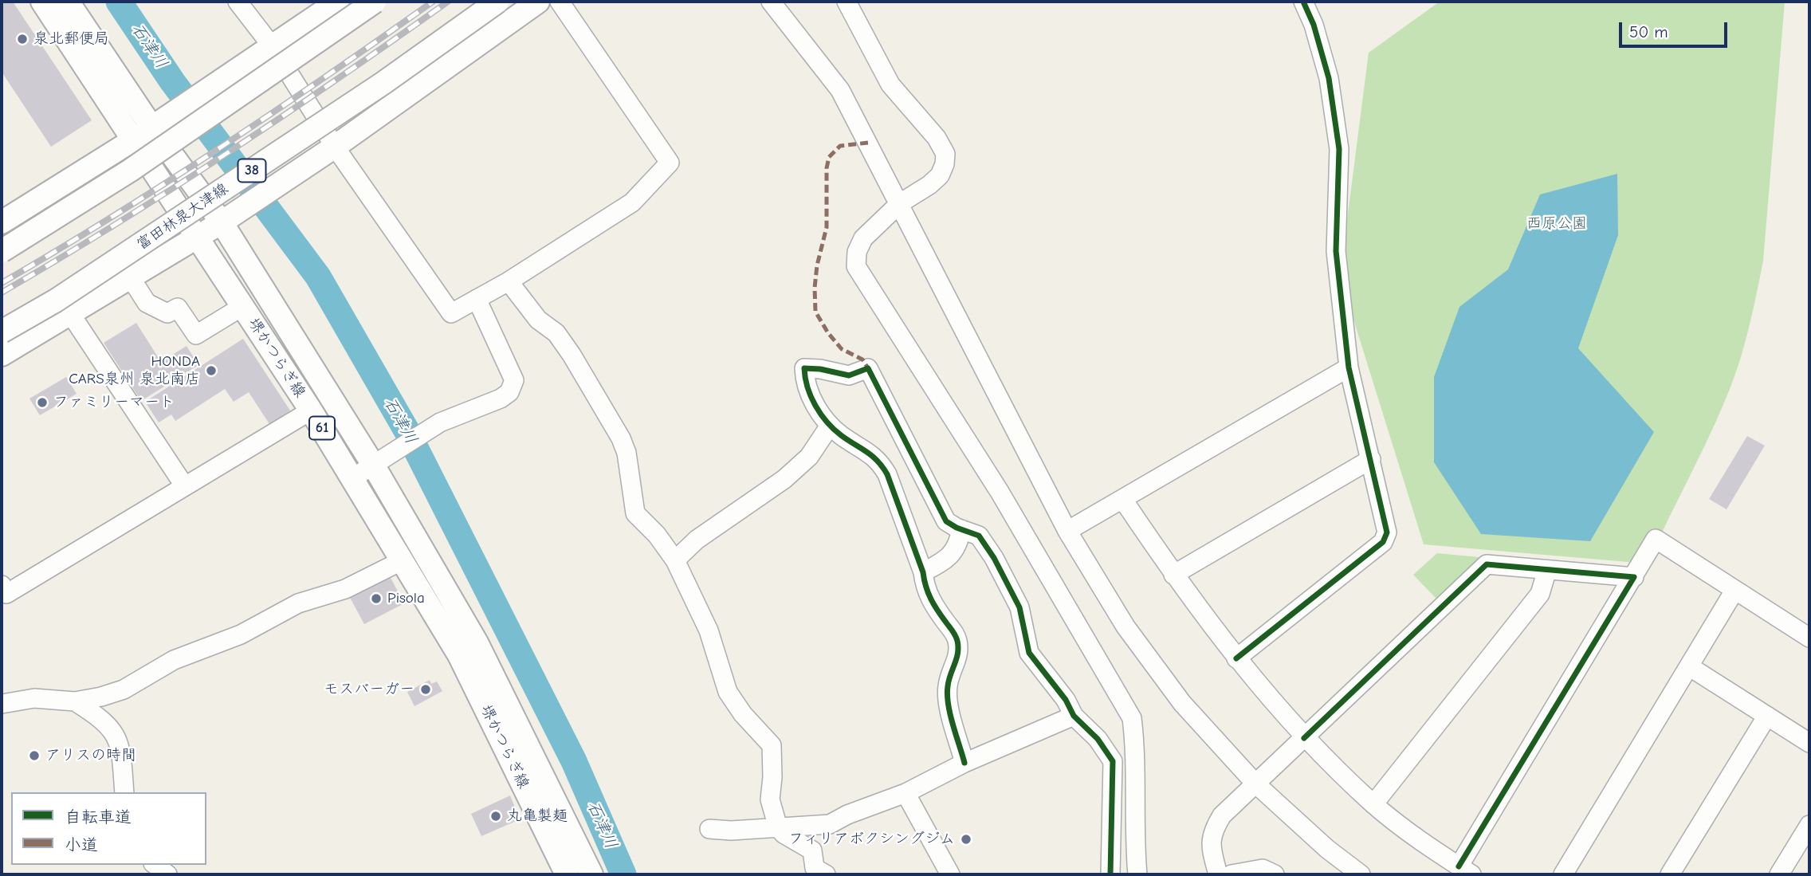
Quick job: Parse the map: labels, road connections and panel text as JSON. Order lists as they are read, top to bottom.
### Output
{
  "streets": {
    "main road": [
      "38",
      "富田林泉大津線",
      "堺かつらぎ線",
      "61"
    ]
  },
  "water": ["石津川"],
  "parks": ["西原公園"],
  "places": [
    "泉北郵便局",
    "HONDA CARS泉州 泉北南店",
    "ファミリーマート",
    "Pisola",
    "モスバーガー",
    "アリスの時間",
    "丸亀製麺",
    "フィリアボクシングジム"
  ],
  "legend": ["自転車道", "小道"],
  "scale_bar": "50 m"
}
